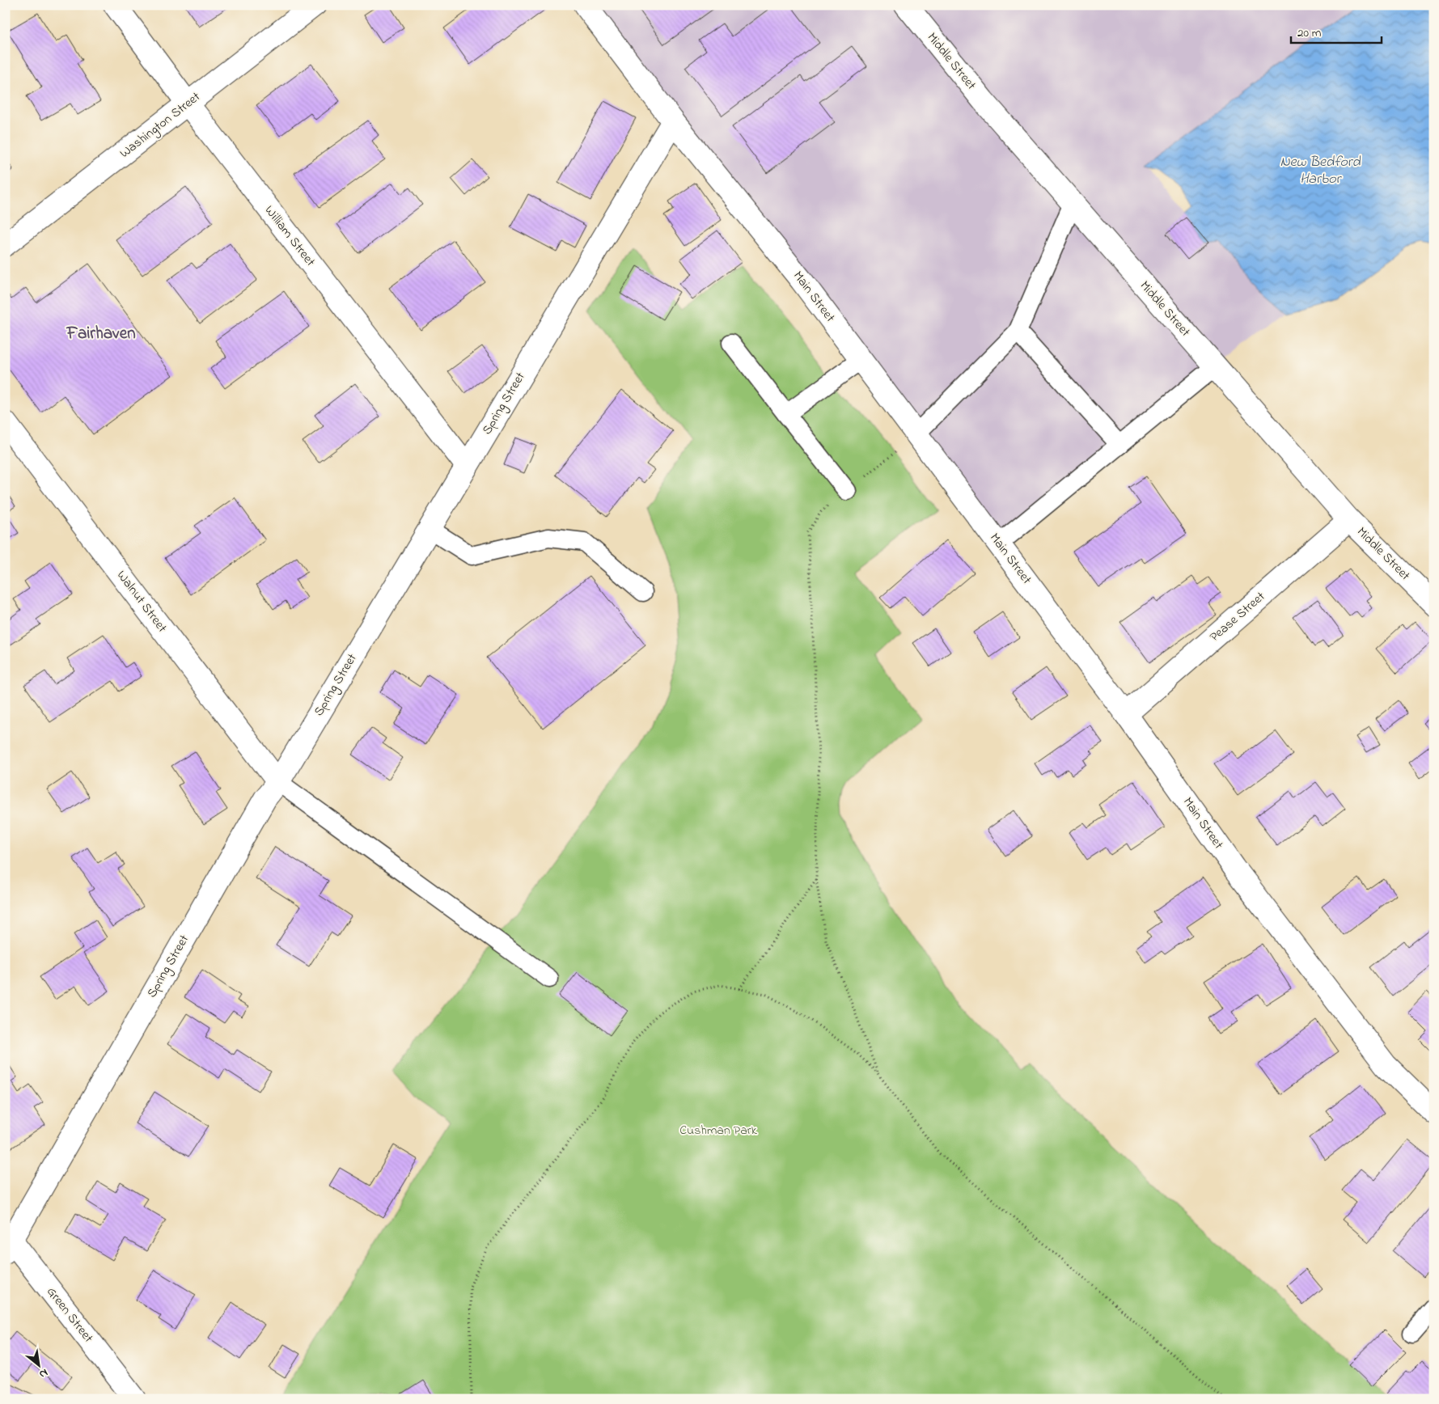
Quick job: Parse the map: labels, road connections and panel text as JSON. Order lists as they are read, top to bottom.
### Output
{
  "streets": {
    "street": [
      "Middle Street",
      "Washington Street",
      "William Street",
      "Main Street",
      "Spring Street",
      "Walnut Street",
      "Pease Street",
      "Green Street"
    ]
  },
  "crossings": [
    ["Middle Street", "Pease Street"],
    ["Washington Street", "William Street"],
    ["William Street", "Spring Street"],
    ["Main Street", "Spring Street"],
    ["Main Street", "Pease Street"],
    ["Spring Street", "Walnut Street"],
    ["Spring Street", "Green Street"]
  ],
  "districts": ["Fairhaven"],
  "water": ["New Bedford Harbor"],
  "parks": ["Cushman Park"],
  "scale_bar": "20 m",
  "north": "bottom right"
}
